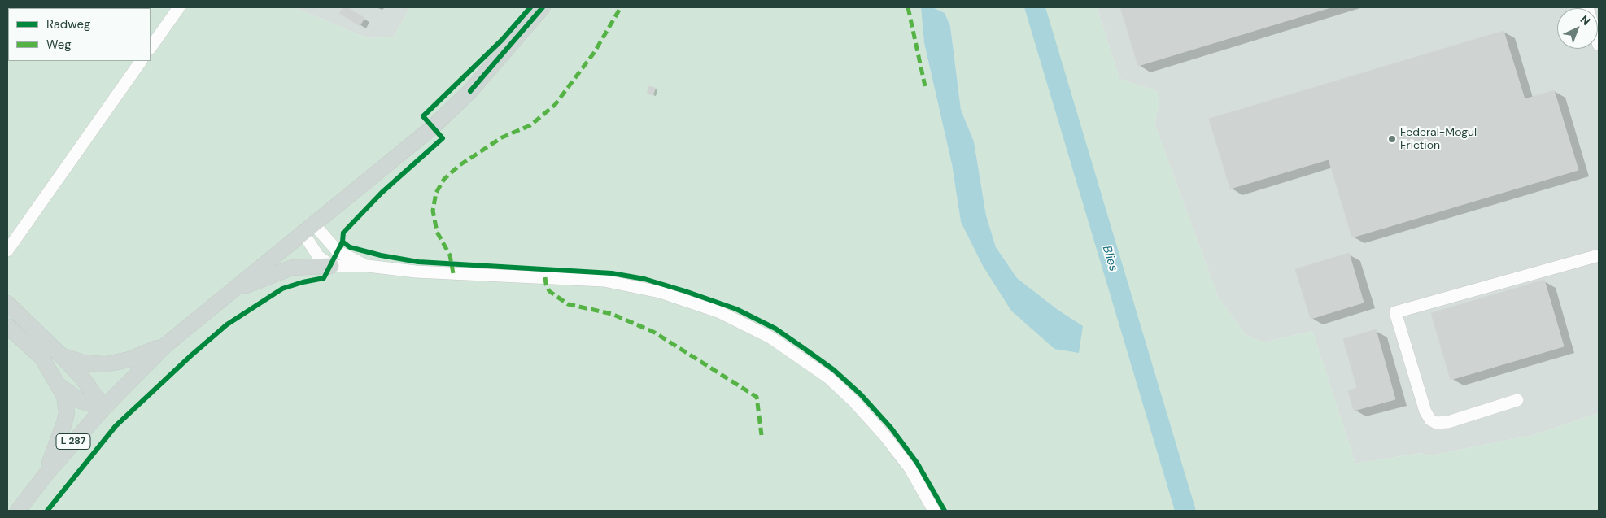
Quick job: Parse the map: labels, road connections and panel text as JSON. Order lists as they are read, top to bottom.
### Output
{
  "streets": {
    "main road": ["L 287"]
  },
  "water": ["Blies"],
  "places": ["Federal-Mogul Friction"],
  "legend": ["Radweg", "Weg"],
  "north": "top right"
}
